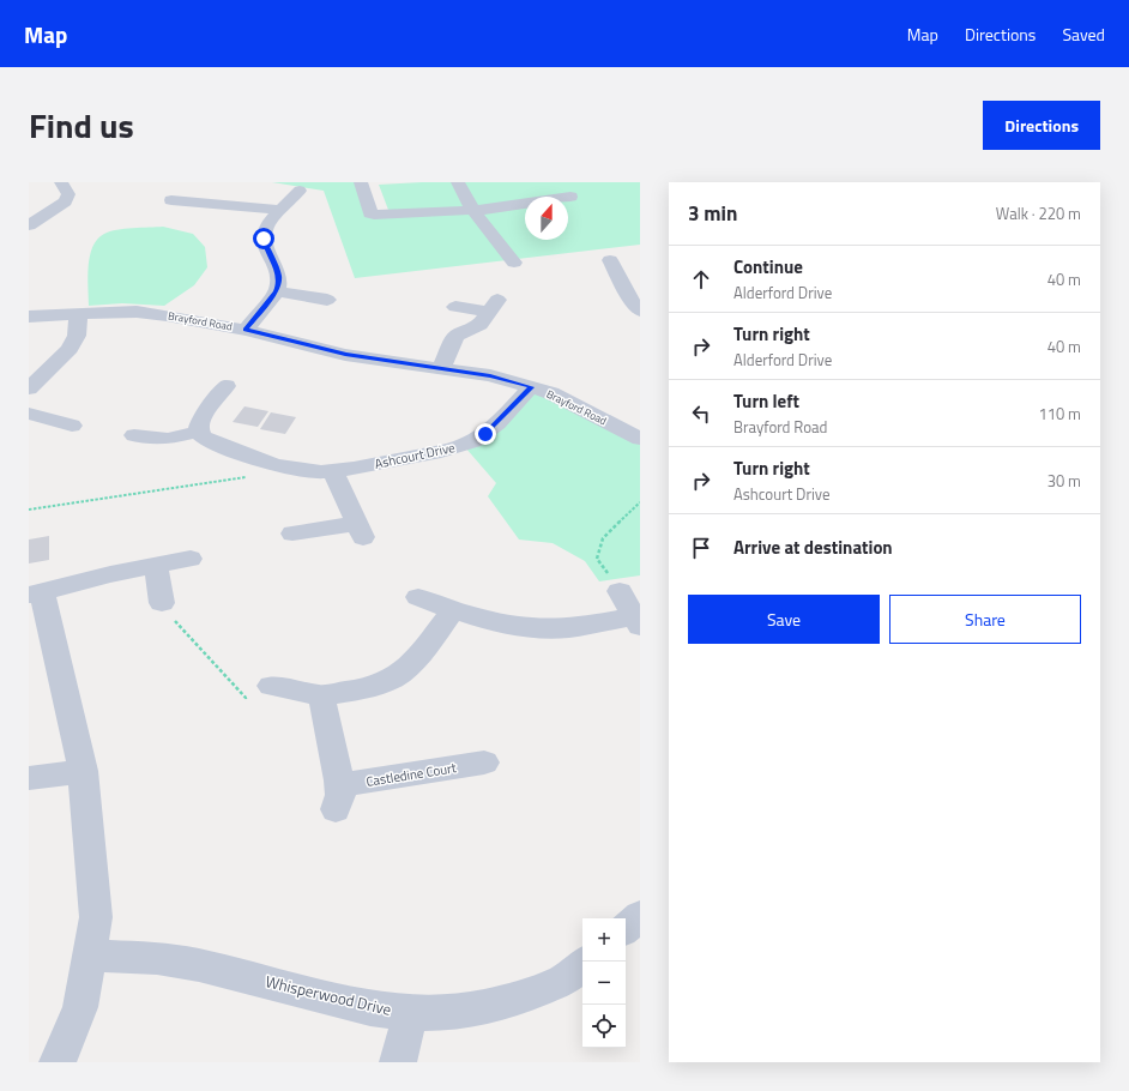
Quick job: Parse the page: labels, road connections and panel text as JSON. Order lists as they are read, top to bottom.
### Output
{
  "streets": {
    "street": [
      "Brayford Road",
      "Ashcourt Drive",
      "Castledine Court",
      "Whisperwood Drive"
    ]
  },
  "crossings": [
    ["Brayford Road", "Ashcourt Drive"]
  ],
  "north": "top",
  "page": {
    "header": "Map",
    "nav": ["Map", "Directions", "Saved"],
    "title": "Find us",
    "buttons": [
      "Directions",
      ["Save", "Share"]
    ],
    "heading": ["3 min", "Walk · 220 m"],
    "list": [
      ["Continue", "Alderford Drive", "40 m"],
      ["Turn right", "Alderford Drive", "40 m"],
      ["Turn left", "Brayford Road", "110 m"],
      ["Turn right", "Ashcourt Drive", "30 m"],
      "Arrive at destination"
    ],
    "map_buttons": ["+", "−"]
  }
}
